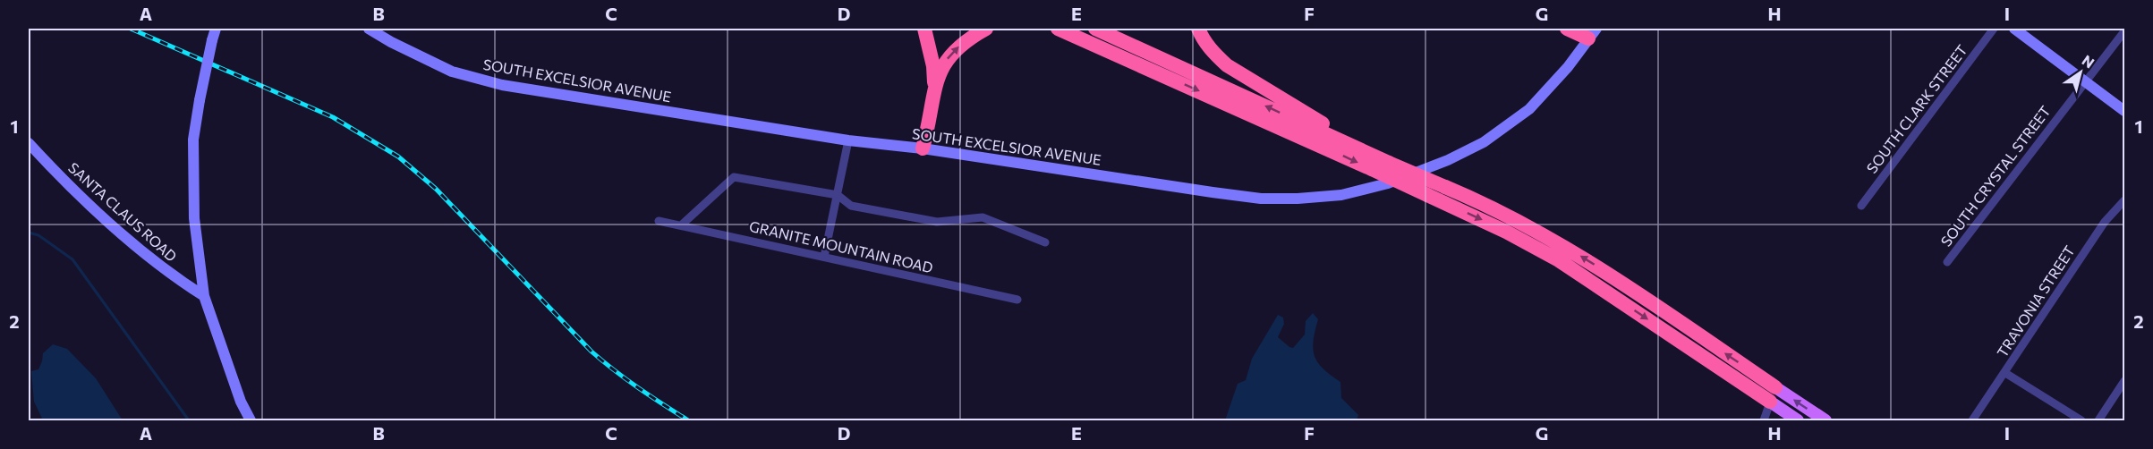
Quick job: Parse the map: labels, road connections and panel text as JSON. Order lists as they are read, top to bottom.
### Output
{
  "streets": {
    "street": [
      "SOUTH EXCELSIOR AVENUE",
      "SOUTH CLARK STREET",
      "SOUTH CRYSTAL STREET",
      "SANTA CLAUS ROAD",
      "GRANITE MOUNTAIN ROAD",
      "TRAVONIA STREET"
    ]
  },
  "north": "top right",
  "grid": {
    "columns": [
      "A",
      "B",
      "C",
      "D",
      "E",
      "F",
      "G",
      "H",
      "I"
    ],
    "rows": ["1", "2"]
  }
}
